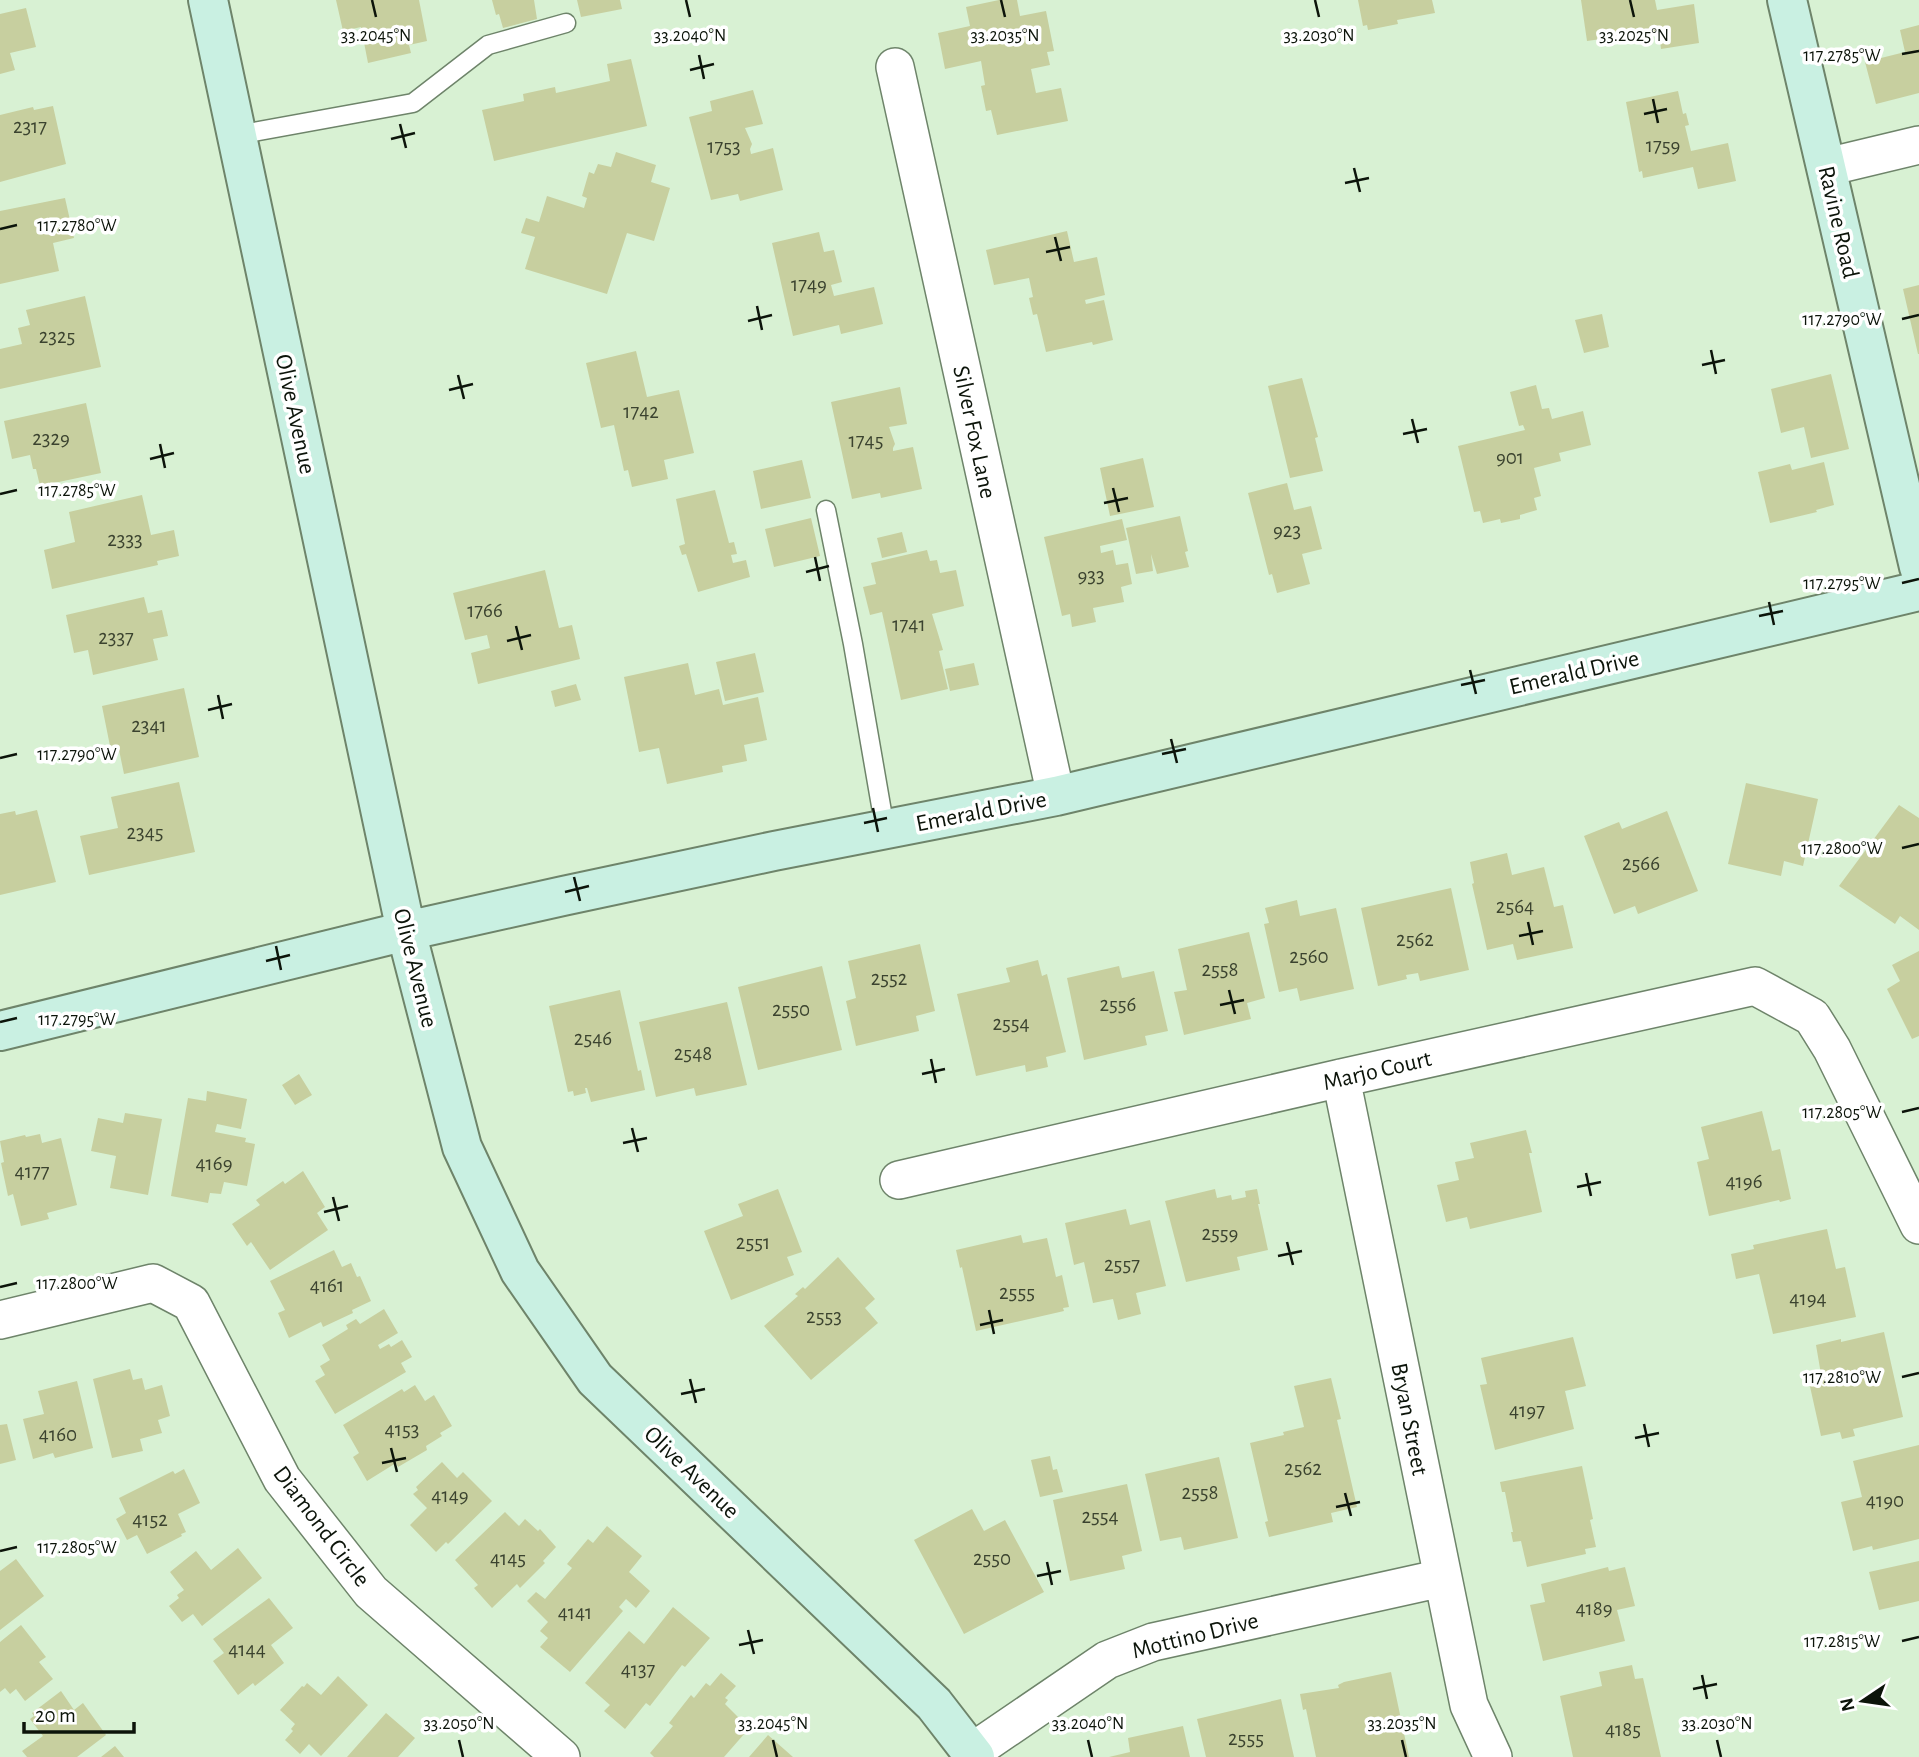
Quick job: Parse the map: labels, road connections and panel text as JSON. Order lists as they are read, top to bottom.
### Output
{
  "streets": {
    "main road": ["Ravine Road", "Olive Avenue", "Emerald Drive"],
    "street": [
      "Silver Fox Lane",
      "Marjo Court",
      "Bryan Street",
      "Diamond Circle",
      "Mottino Drive"
    ]
  },
  "crossings": [
    ["Olive Avenue", "Emerald Drive"],
    ["Olive Avenue", "Mottino Drive"],
    ["Silver Fox Lane", "Emerald Drive"],
    ["Marjo Court", "Bryan Street"],
    ["Bryan Street", "Mottino Drive"]
  ],
  "house_numbers": [
    "2317",
    "1759",
    "1753",
    "1749",
    "2325",
    "1742",
    "2329",
    "1745",
    "901",
    "923",
    "2333",
    "933",
    "1766",
    "1741",
    "2337",
    "2341",
    "2345",
    "2566",
    "2564",
    "2562",
    "2560",
    "2558",
    "2552",
    "2556",
    "2550",
    "2554",
    "2546",
    "2548",
    "4169",
    "4177",
    "4196",
    "2559",
    "2551",
    "2557",
    "4161",
    "2555",
    "4194",
    "2553",
    "4197",
    "4153",
    "4160",
    "2562",
    "2558",
    "4149",
    "4190",
    "2554",
    "4152",
    "4145",
    "2550",
    "4189",
    "4141",
    "4144",
    "4137",
    "4185",
    "2555"
  ],
  "scale_bar": "20 m",
  "north": "left",
  "coordinates": [
    "33.2045°N",
    "33.2040°N",
    "33.2035°N",
    "33.2030°N",
    "33.2025°N",
    "117.2785°W",
    "117.2780°W",
    "117.2790°W",
    "117.2795°W",
    "117.2800°W",
    "117.2805°W",
    "117.2810°W",
    "117.2815°W",
    "33.2050°N"
  ]
}
